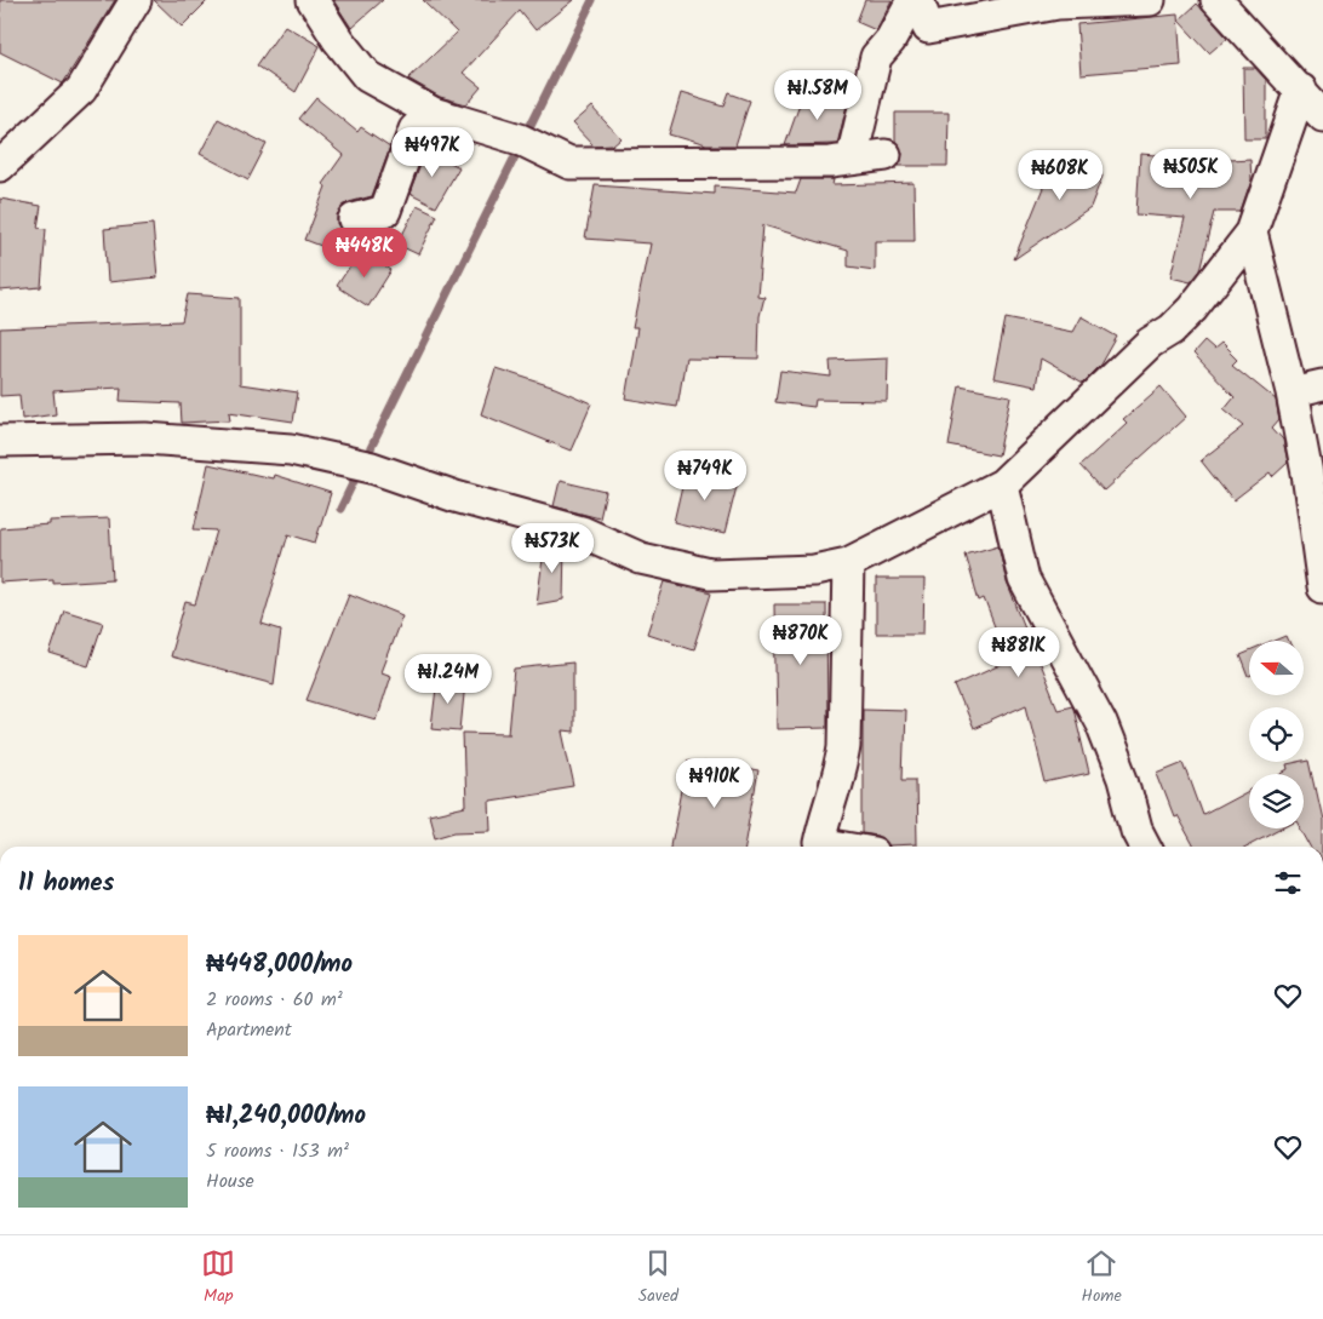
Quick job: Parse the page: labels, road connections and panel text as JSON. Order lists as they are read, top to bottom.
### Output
{
  "north": "left",
  "page": {
    "price": [
      "₦1.58M",
      "₦497K",
      "₦505K",
      "₦608K",
      "₦448K",
      "₦749K",
      "₦573K",
      "₦870K",
      "₦881K",
      "₦1.24M",
      "₦910K"
    ],
    "heading": "11 homes",
    "list": [
      {
        "name": "₦448,000/mo",
        "note": "2 rooms · 60 m² · Apartment"
      },
      {
        "name": "₦1,240,000/mo",
        "note": "5 rooms · 153 m² · House"
      }
    ],
    "tabs": ["Map", "Saved", "Home"]
  }
}
